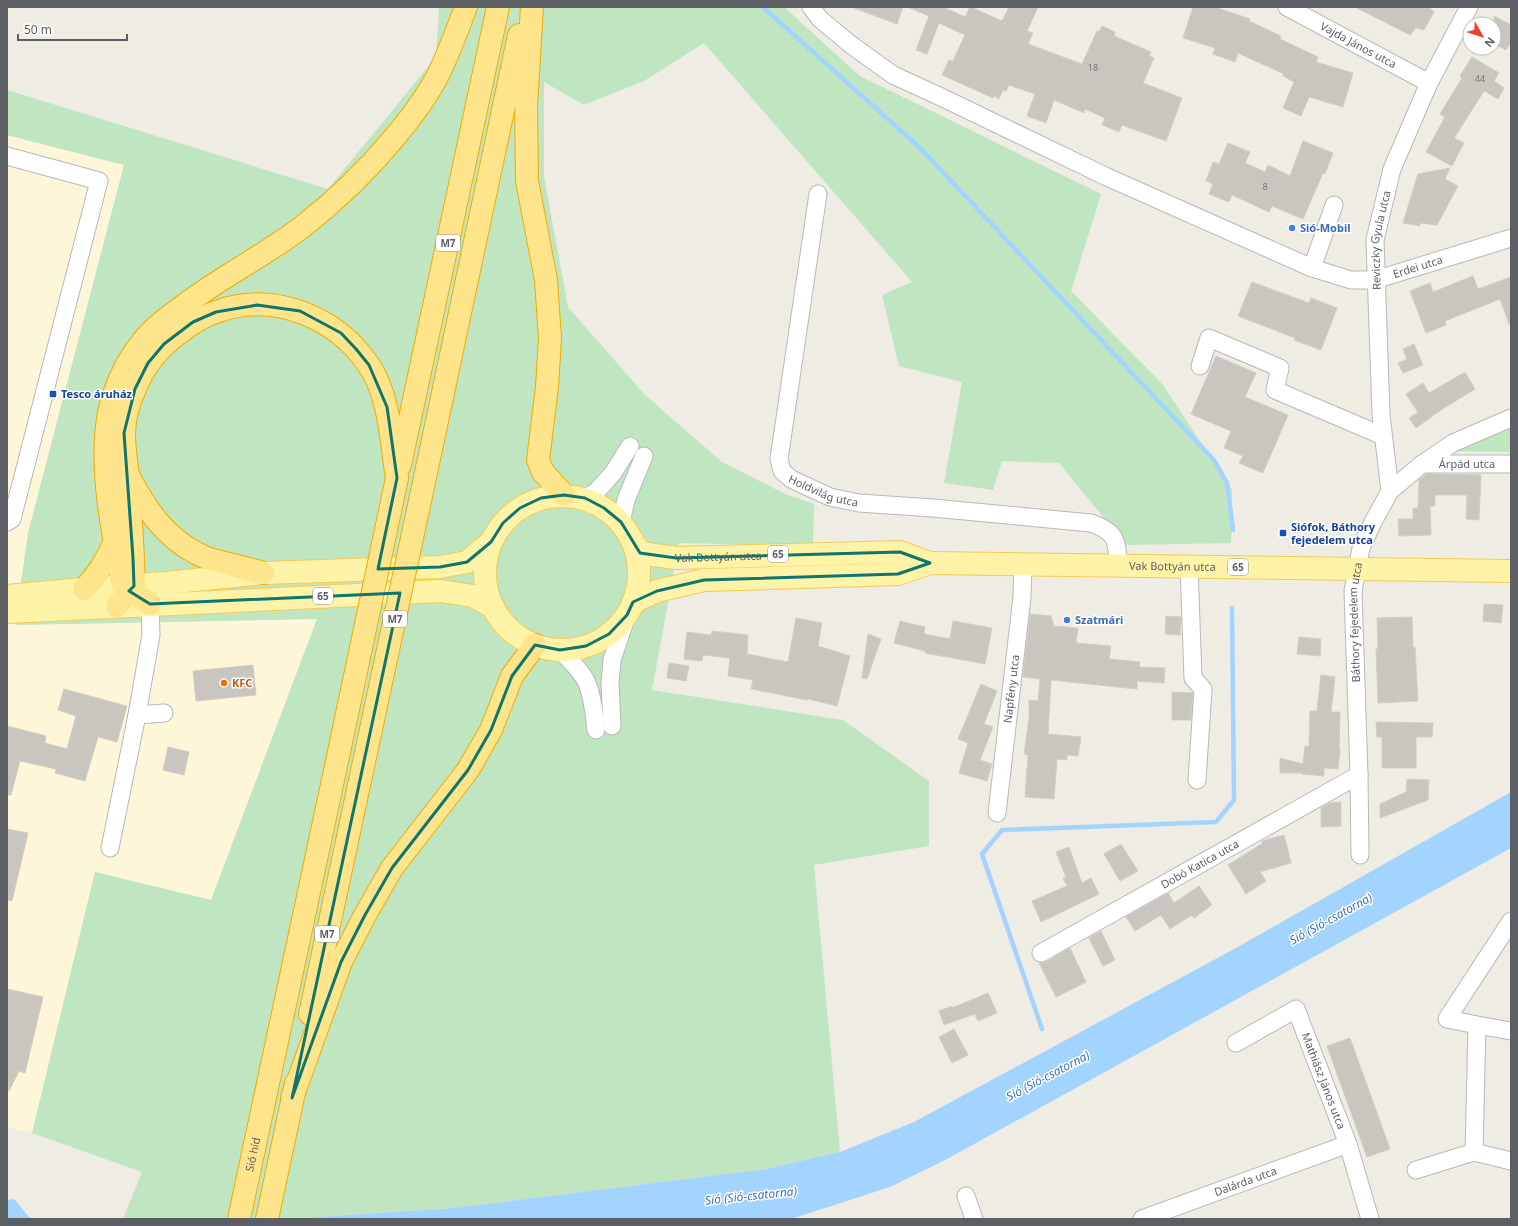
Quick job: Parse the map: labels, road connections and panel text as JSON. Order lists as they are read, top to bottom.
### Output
{
  "streets": {
    "highway": ["M7", "Sió híd"],
    "main road": ["65", "Vak Bottyán utca"],
    "street": [
      "Vajda János utca",
      "Reviczky Gyula utca",
      "Erdei utca",
      "Árpád utca",
      "Holdvilág utca",
      "Báthory fejedelem utca",
      "Napfény utca",
      "Dobó Katica utca",
      "Mathiász János utca",
      "Dalárda utca"
    ]
  },
  "crossings": [
    ["Vajda János utca", "Reviczky Gyula utca"],
    ["Reviczky Gyula utca", "Erdei utca"],
    ["Reviczky Gyula utca", "Báthory fejedelem utca"],
    ["M7", "Sió híd"],
    ["Árpád utca", "Báthory fejedelem utca"],
    ["Holdvilág utca", "Vak Bottyán utca"],
    ["65", "Vak Bottyán utca"],
    ["Vak Bottyán utca", "Báthory fejedelem utca"],
    ["Vak Bottyán utca", "Napfény utca"],
    ["Báthory fejedelem utca", "Dobó Katica utca"],
    ["Mathiász János utca", "Dalárda utca"]
  ],
  "water": ["Sió (Sió-csatorna)"],
  "places": {
    "other": ["Sió-Mobil", "Szatmári", "KFC"],
    "transit": ["Tesco áruház", "Siófok, Báthory fejedelem utca"]
  },
  "house_numbers": ["18", "44", "8"],
  "scale_bar": "50 m",
  "north": "bottom right"
}
